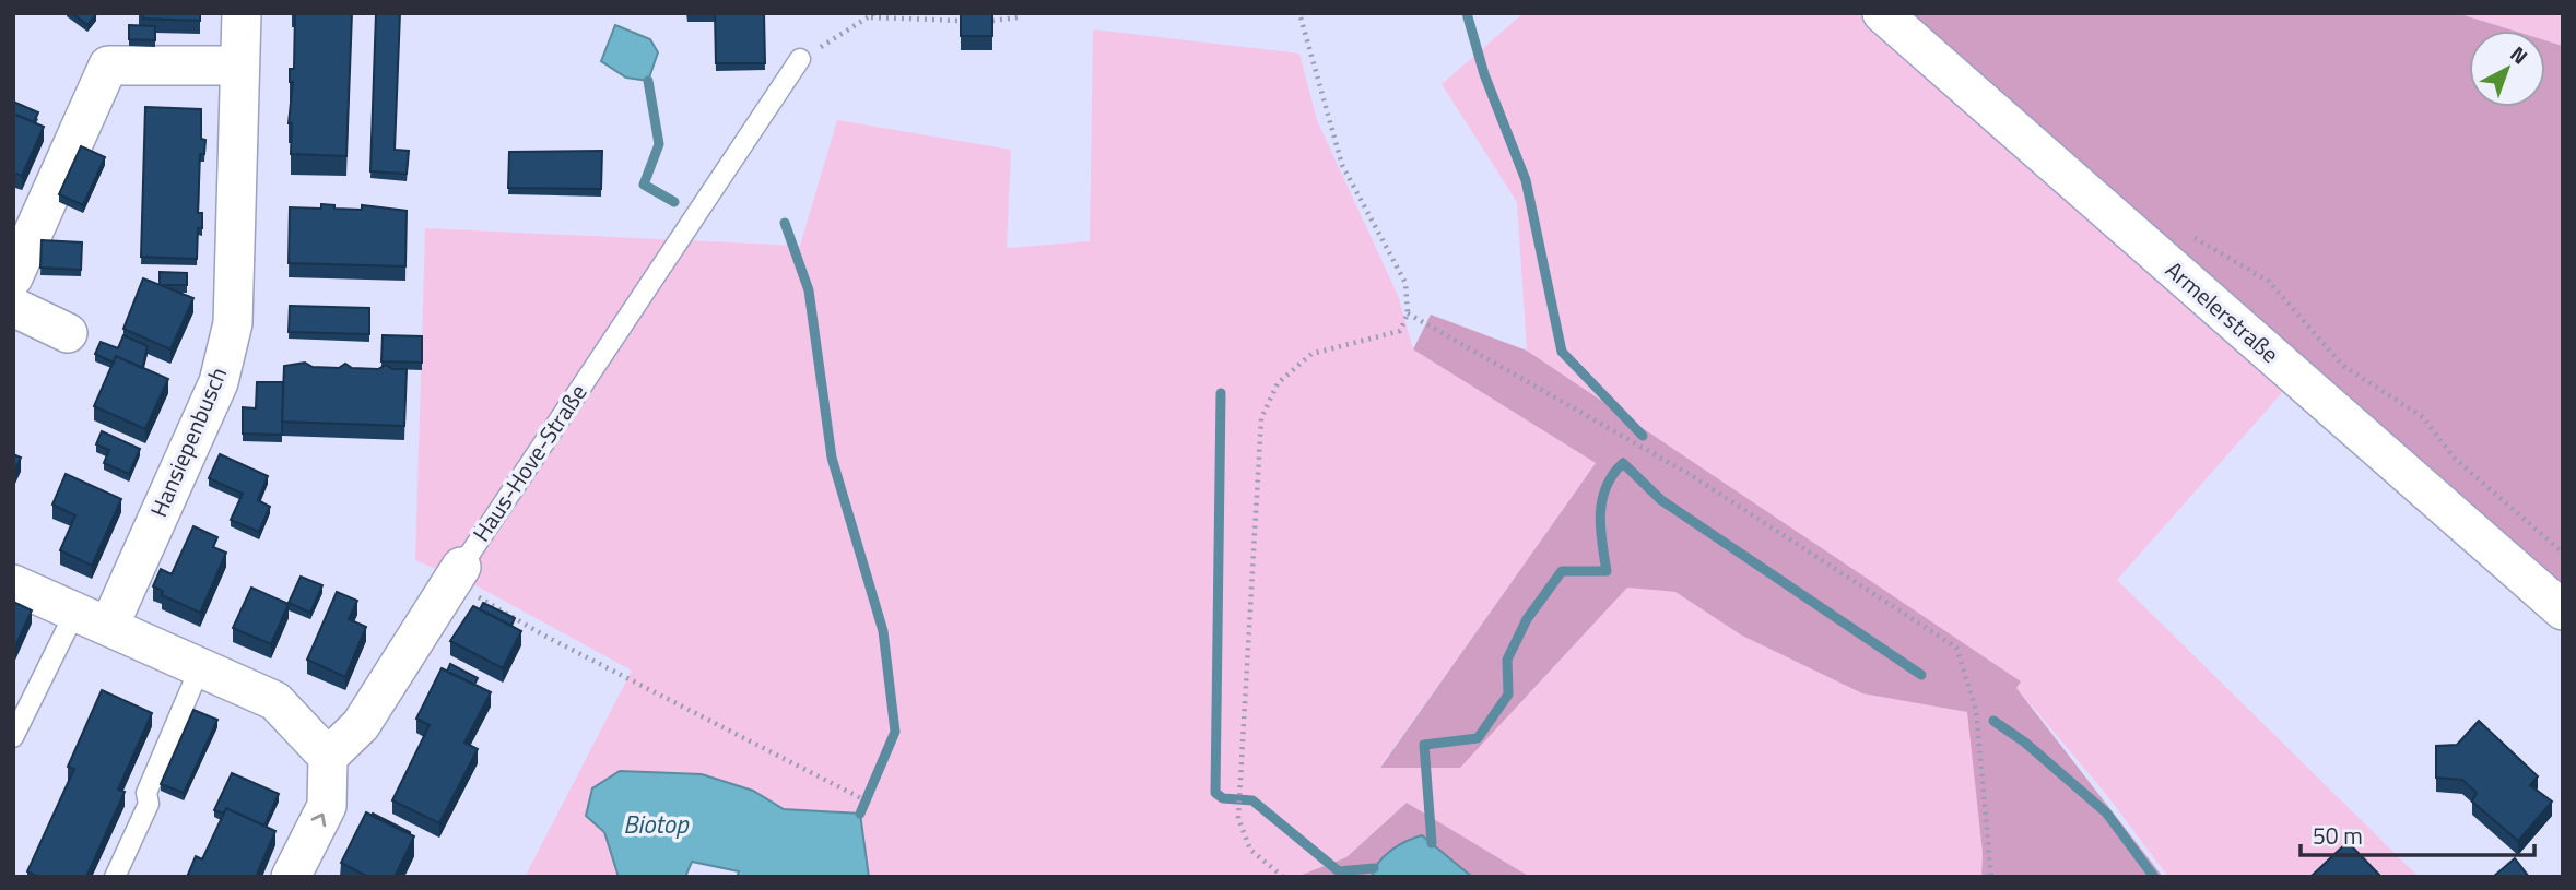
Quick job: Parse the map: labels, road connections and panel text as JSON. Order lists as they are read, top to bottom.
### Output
{
  "streets": {
    "street": ["Armelerstraße", "Hansiepenbusch", "Haus-Hove-Straße"]
  },
  "water": ["Biotop"],
  "scale_bar": "50 m",
  "north": "top right"
}
